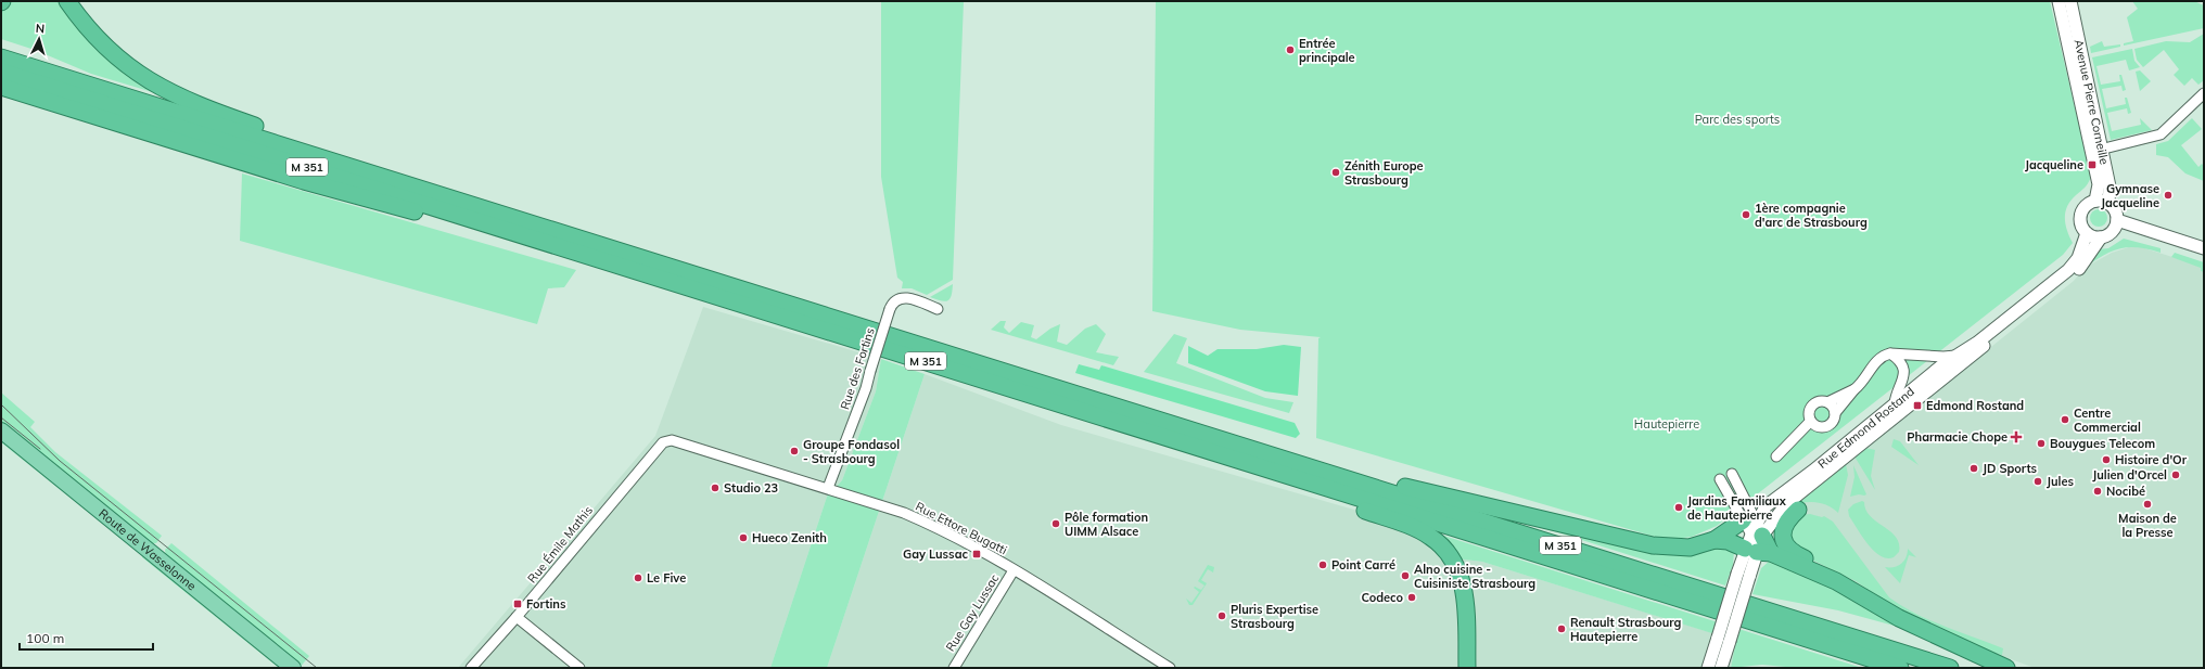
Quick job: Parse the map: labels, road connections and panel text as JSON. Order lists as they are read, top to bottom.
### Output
{
  "streets": {
    "highway": ["M 351"],
    "main road": ["Route de Wasselonne"],
    "street": [
      "Avenue Pierre Corneille",
      "Rue des Fortins",
      "Rue Edmond Rostand",
      "Rue Ettore Bugatti",
      "Rue Émile Mathis",
      "Rue Gay Lussac"
    ]
  },
  "crossings": [
    ["Avenue Pierre Corneille", "Rue Edmond Rostand"],
    ["Rue des Fortins", "Rue Ettore Bugatti"],
    ["Rue Ettore Bugatti", "Rue Émile Mathis"],
    ["Rue Ettore Bugatti", "Rue Gay Lussac"]
  ],
  "parks": ["Parc des sports", "Hautepierre"],
  "places": {
    "other": [
      "Entrée principale",
      "Zénith Europe Strasbourg",
      "Gymnase Jacqueline",
      "1ère compagnie d'arc de Strasbourg",
      "Centre Commercial",
      "Bouygues Telecom",
      "Groupe Fondasol - Strasbourg",
      "Histoire d'Or",
      "JD Sports",
      "Julien d'Orcel",
      "Jules",
      "Studio 23",
      "Nocibé",
      "Maison de la Presse",
      "Jardins Familiaux de Hautepierre",
      "Pôle formation UIMM Alsace",
      "Hueco Zenith",
      "Point Carré",
      "Alno cuisine - Cuisiniste Strasbourg",
      "Le Five",
      "Codeco",
      "Pluris Expertise Strasbourg",
      "Renault Strasbourg Hautepierre"
    ],
    "transit": [
      "Jacqueline",
      "Edmond Rostand",
      "Gay Lussac",
      "Fortins"
    ],
    "health": ["Pharmacie Chope"]
  },
  "scale_bar": "100 m",
  "north": "top"
}
